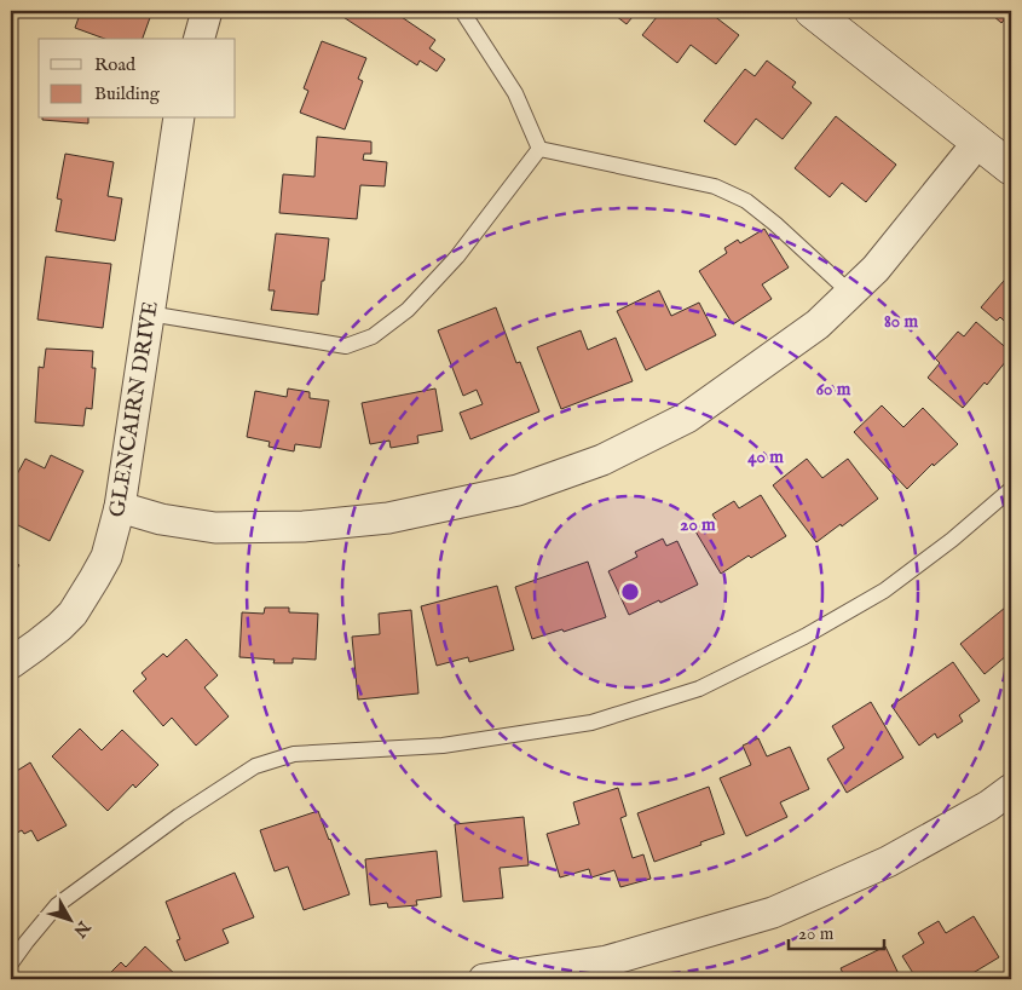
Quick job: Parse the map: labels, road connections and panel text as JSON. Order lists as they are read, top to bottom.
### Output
{
  "streets": {
    "street": ["GLENCAIRN DRIVE"]
  },
  "legend": ["Road", "Building"],
  "scale_bar": "20 m",
  "north": "bottom right",
  "rings": [
    "80 m",
    "60 m",
    "40 m",
    "20 m"
  ]
}
